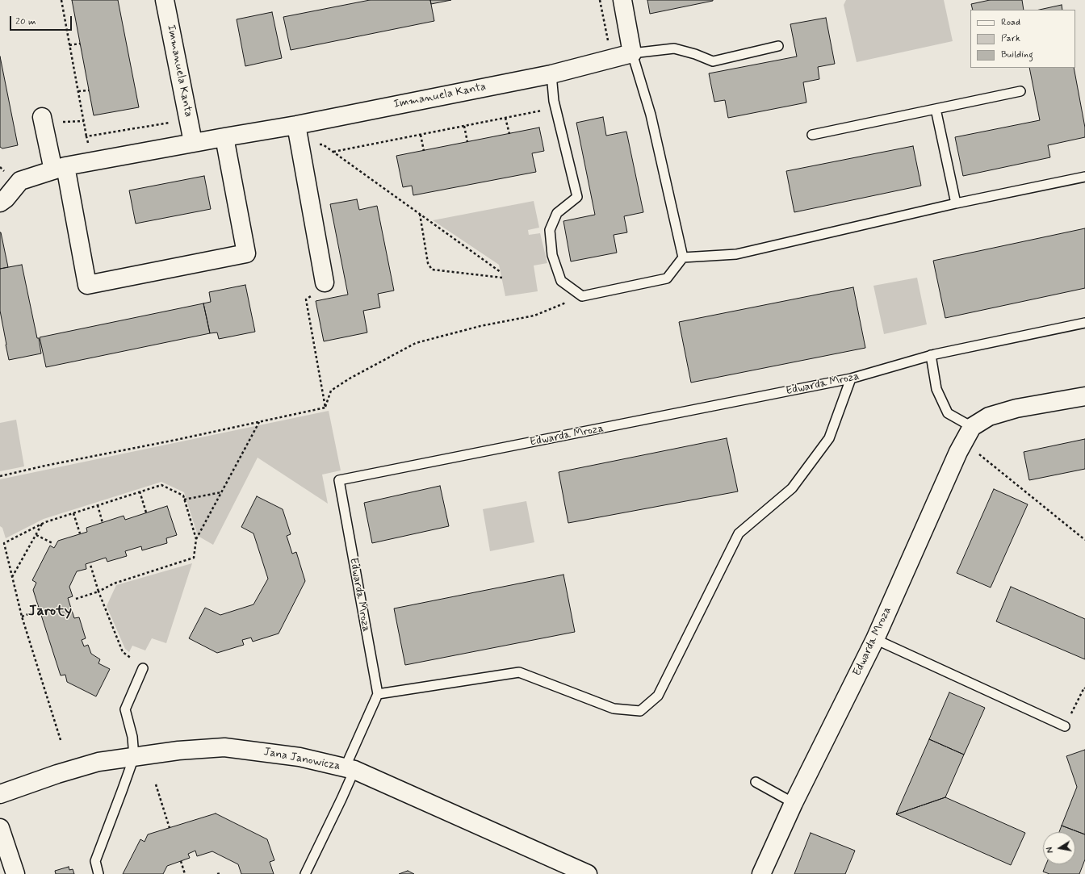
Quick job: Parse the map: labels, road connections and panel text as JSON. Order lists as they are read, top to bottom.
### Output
{
  "streets": {
    "street": ["Immanuela Kanta", "Edwarda Mroza", "Jana Janowicza"]
  },
  "districts": ["Jaroty"],
  "legend": ["Road", "Park", "Building"],
  "scale_bar": "20 m",
  "north": "left"
}
